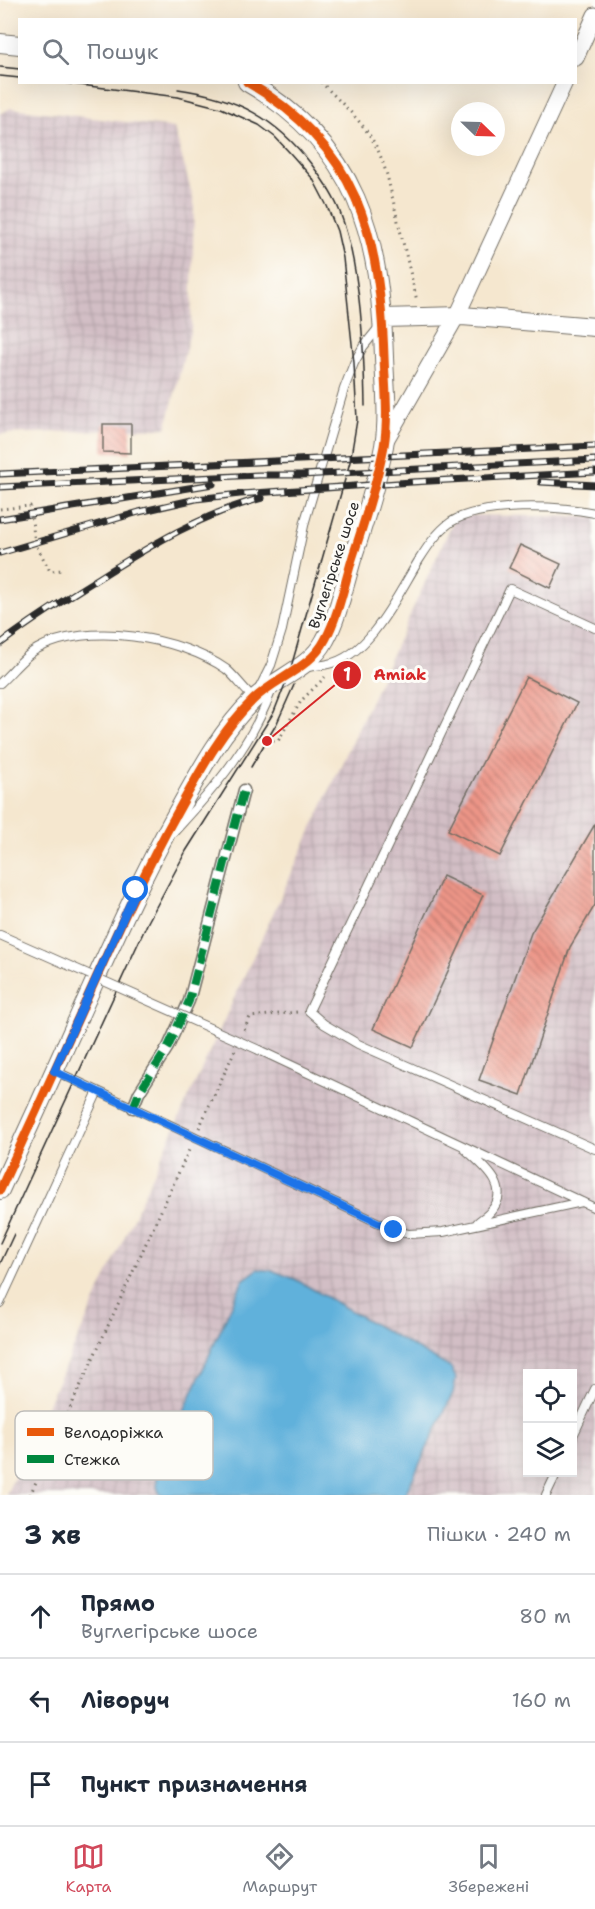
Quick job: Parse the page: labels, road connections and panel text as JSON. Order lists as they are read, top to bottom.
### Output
{
  "streets": {
    "street": ["Вуглегірське шосе"]
  },
  "places": ["Amiak"],
  "legend": ["Велодоріжка", "Стежка"],
  "north": "bottom right",
  "page": {
    "search": "Пошук",
    "heading": ["3 хв", "Пішки · 240 m"],
    "list": [
      ["Прямо", "Вуглегірське шосе", "80 m"],
      ["Ліворуч", "160 m"],
      "Пункт призначення"
    ],
    "nav": ["Карта", "Маршрут", "Збережені"]
  }
}
